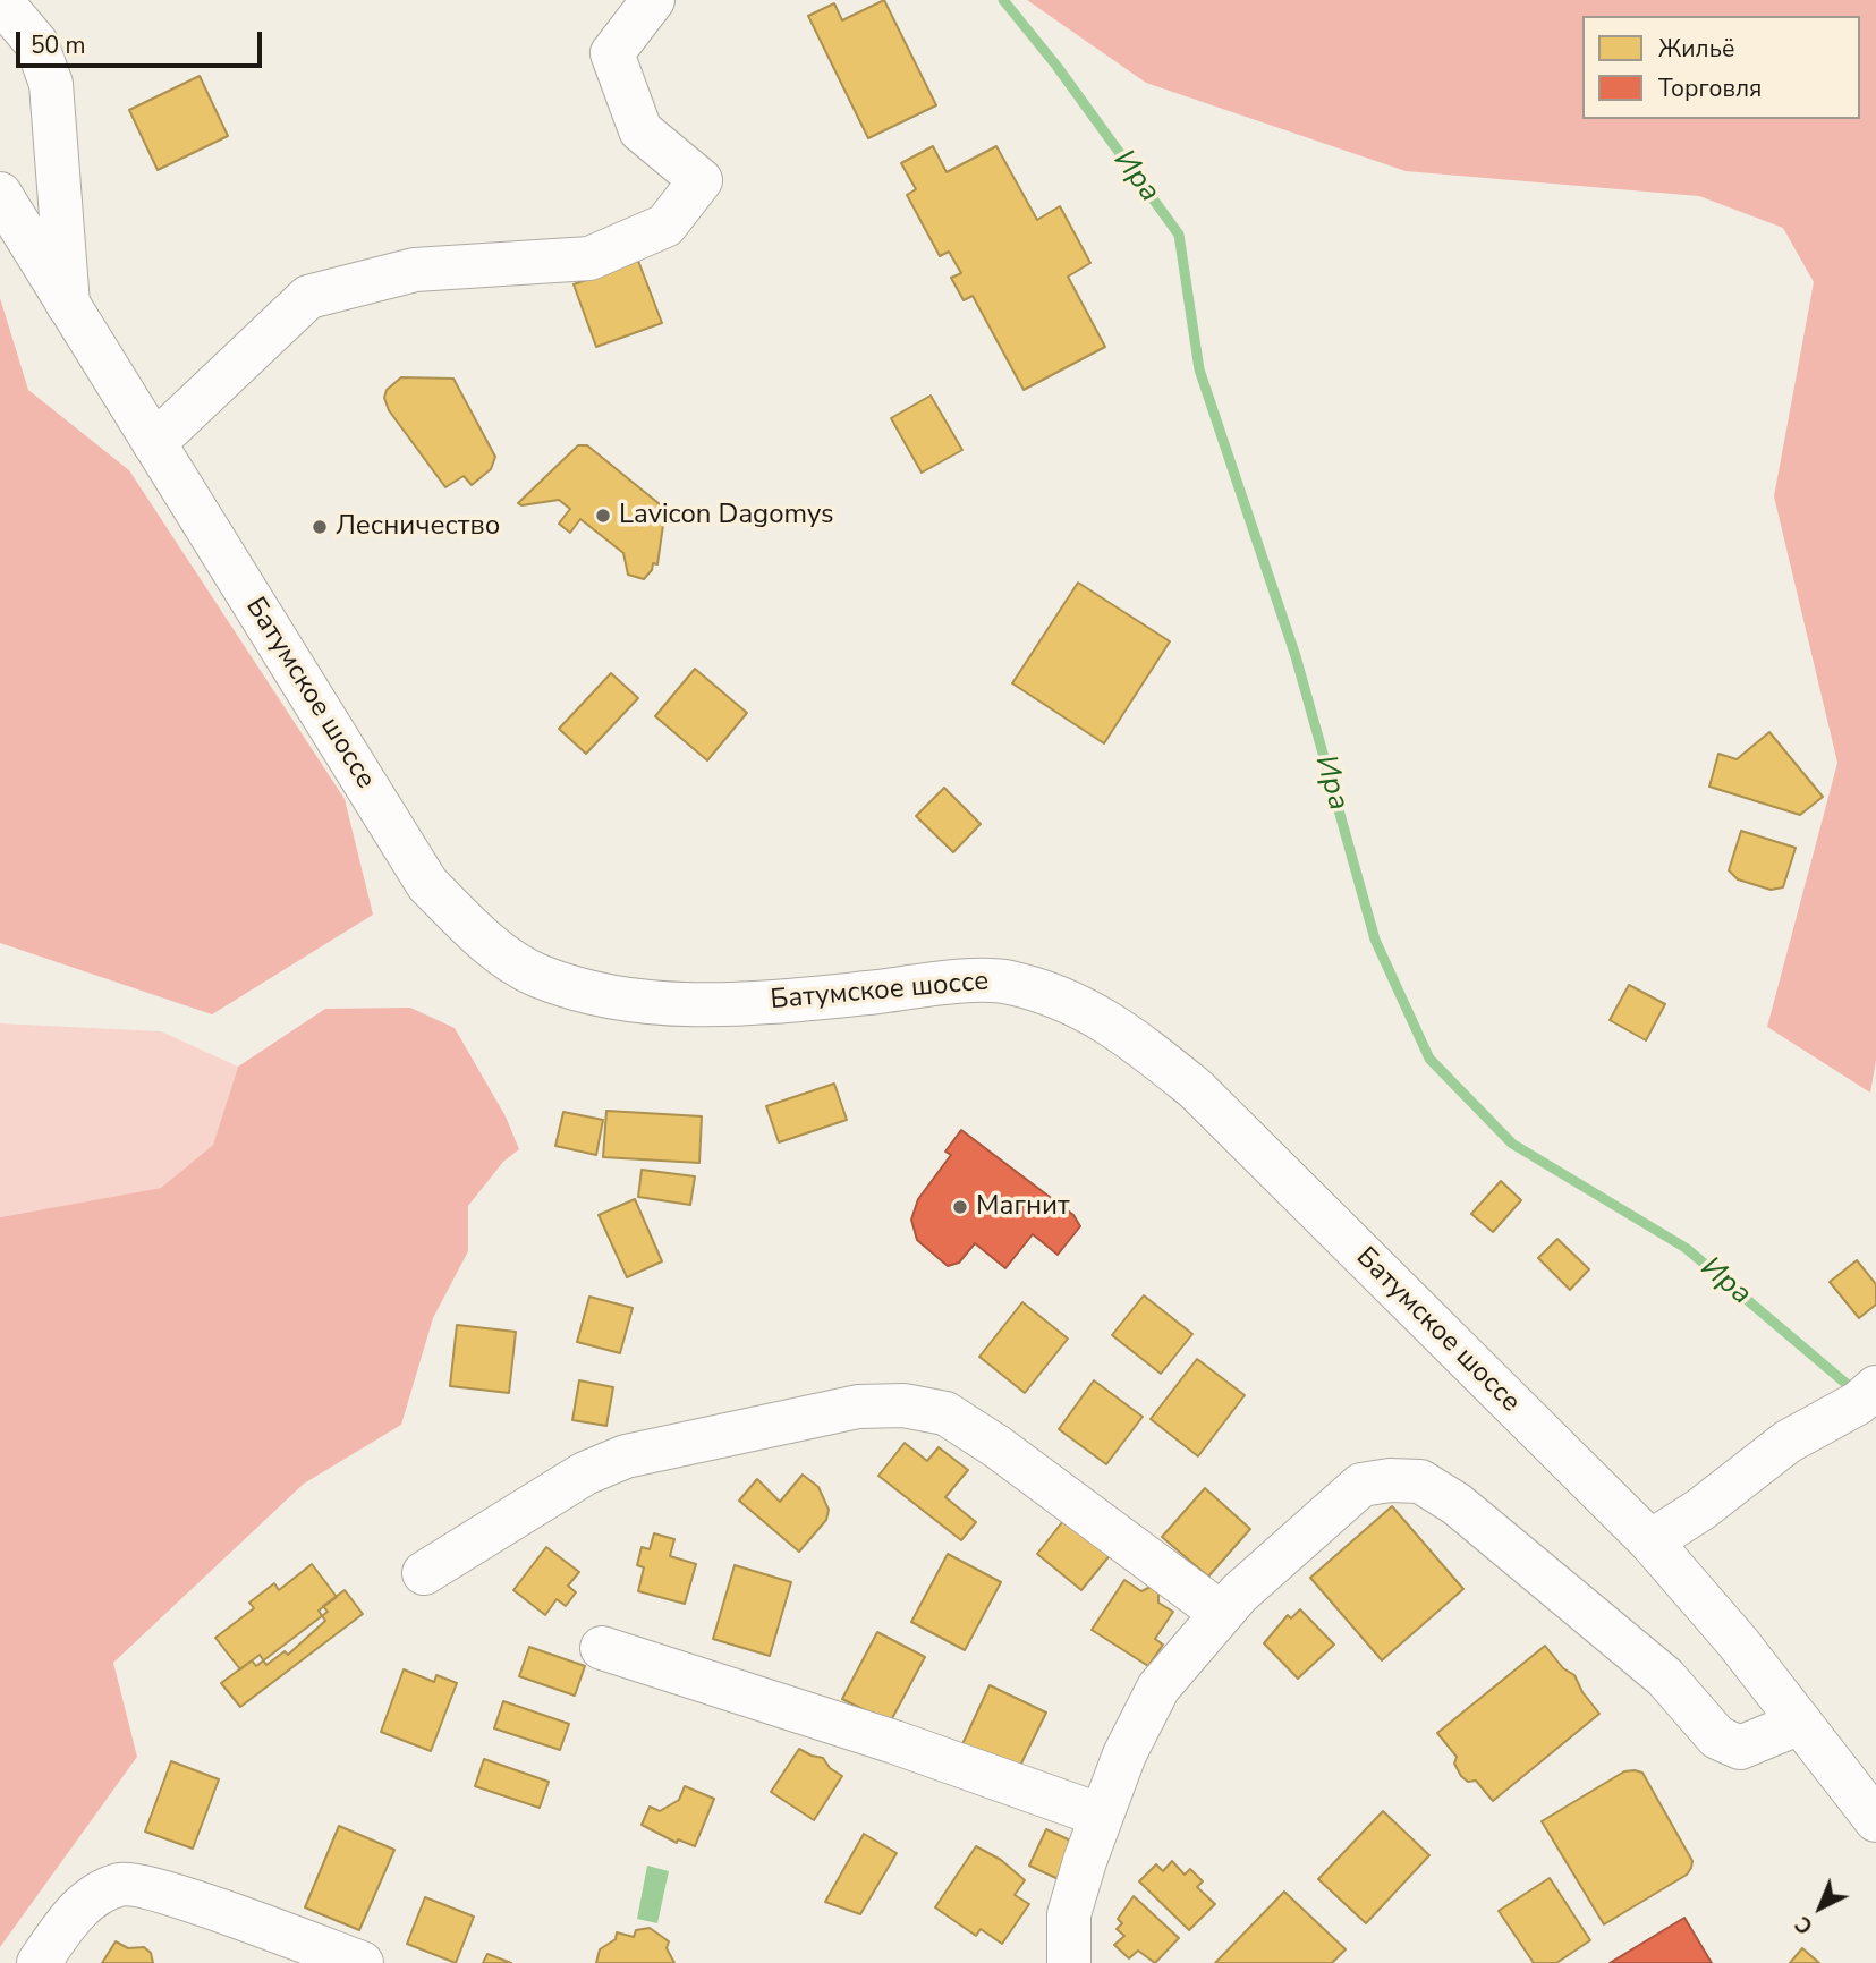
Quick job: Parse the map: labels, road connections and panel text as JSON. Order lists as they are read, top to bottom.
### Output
{
  "streets": {
    "main road": ["Батумское шоссе"]
  },
  "water": ["Ира"],
  "places": ["Lavicon Dagomys", "Лесничество", "Магнит"],
  "legend": ["Жильё", "Торговля"],
  "scale_bar": "50 m",
  "north": "bottom left"
}
